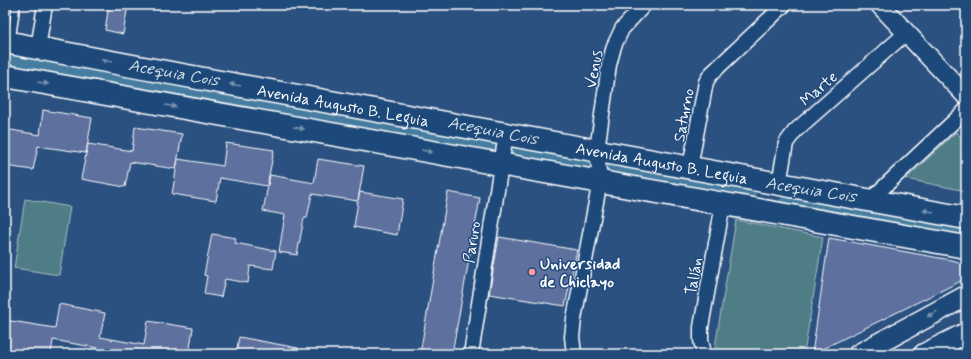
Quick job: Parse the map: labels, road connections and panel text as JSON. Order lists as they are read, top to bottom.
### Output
{
  "streets": {
    "main road": ["Avenida Augusto B. Leguia"],
    "street": [
      "Venus",
      "Marte",
      "Saturno",
      "Paruro",
      "Tallán"
    ]
  },
  "crossings": [
    ["Venus", "Avenida Augusto B. Leguia"],
    ["Marte", "Avenida Augusto B. Leguia"],
    ["Avenida Augusto B. Leguia", "Saturno"],
    ["Avenida Augusto B. Leguia", "Paruro"],
    ["Avenida Augusto B. Leguia", "Tallán"]
  ],
  "water": ["Acequia Cois"],
  "places": ["Universidad de Chiclayo"]
}
